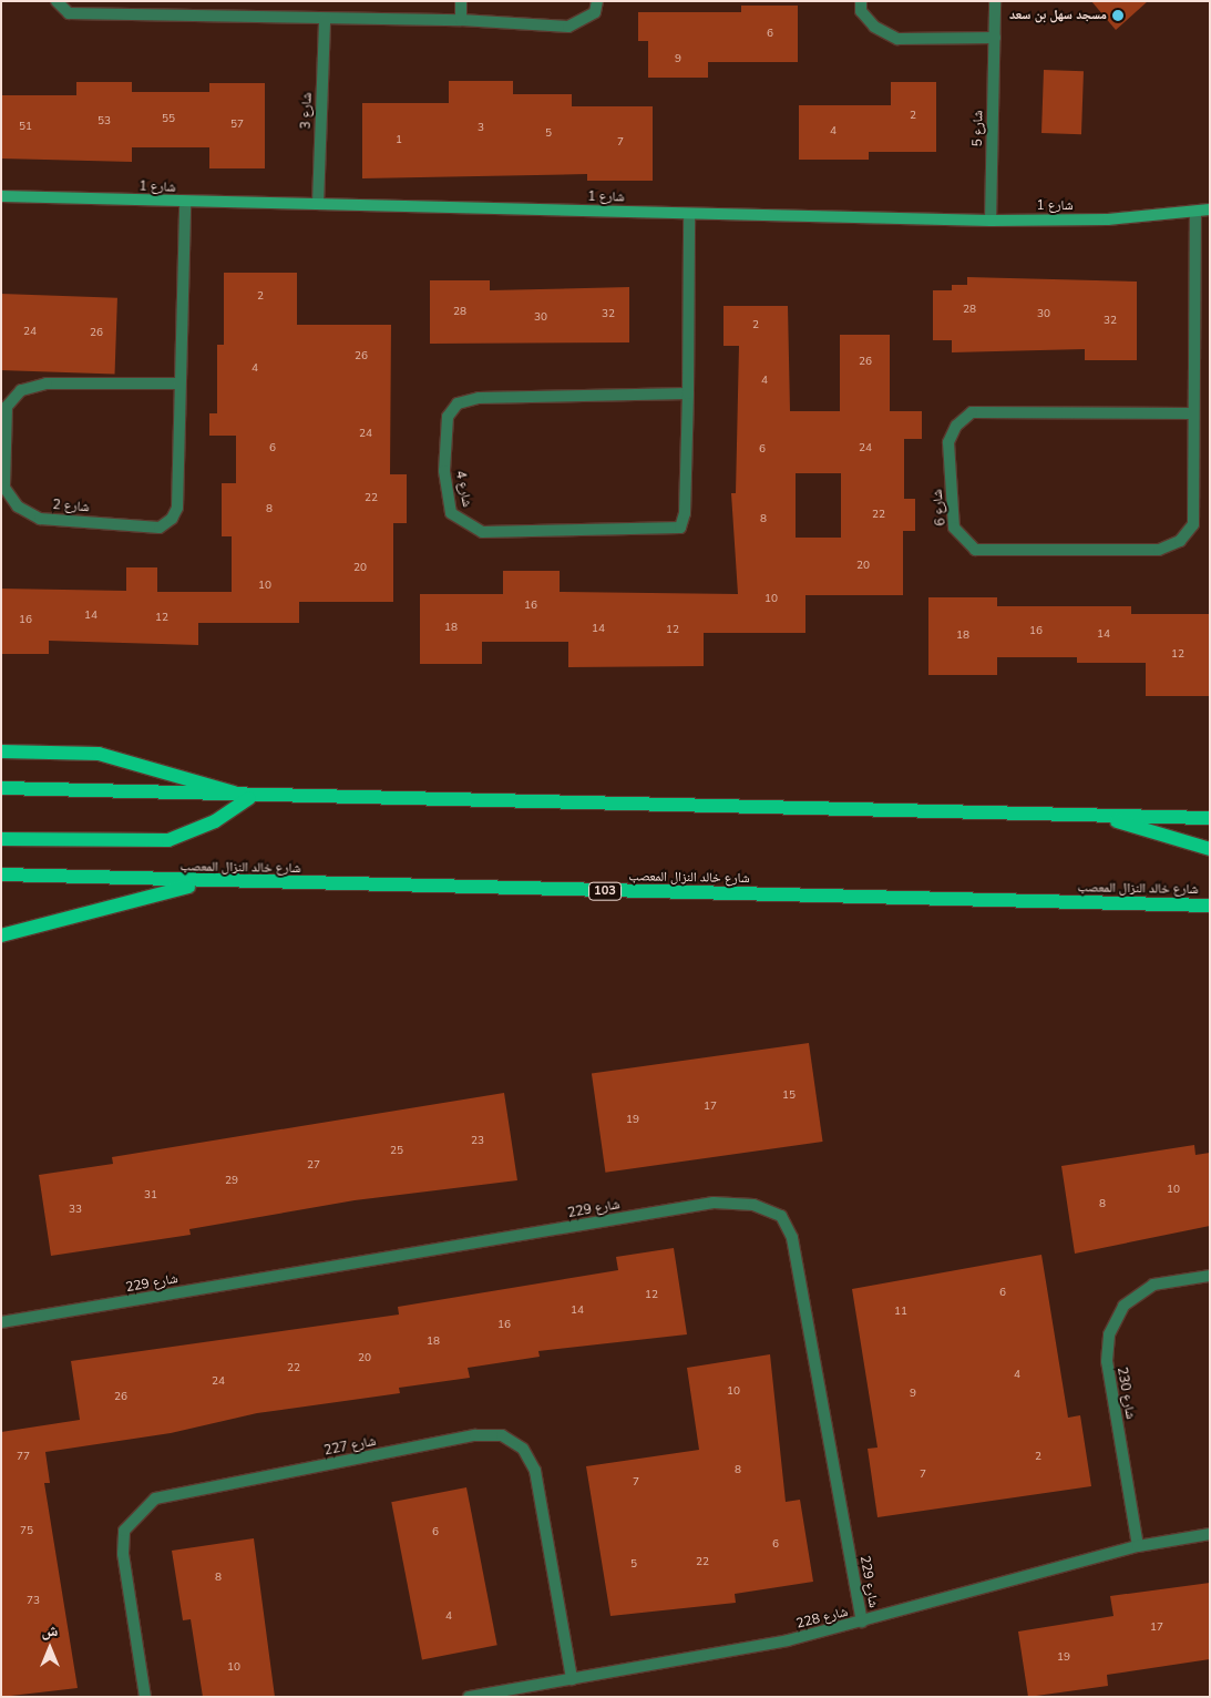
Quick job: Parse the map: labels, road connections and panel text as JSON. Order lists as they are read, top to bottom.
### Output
{
  "streets": {
    "main road": ["شارع خالد النزال المعصب", "103"],
    "street": [
      "شارع 3",
      "شارع 5",
      "شارع 1",
      "شارع 4",
      "شارع 2",
      "شارع 6",
      "شارع 229",
      "شارع 230",
      "شارع 227",
      "شارع 228"
    ]
  },
  "crossings": [
    ["شارع 3", "شارع 1"],
    ["شارع 5", "شارع 1"],
    ["شارع 1", "شارع 4"],
    ["شارع 1", "شارع 2"],
    ["شارع 1", "شارع 6"],
    ["شارع 229", "شارع 228"],
    ["شارع 230", "شارع 228"],
    ["شارع 227", "شارع 228"]
  ],
  "places": ["مسجد سهل بن سعد"],
  "house_numbers": [
    "6",
    "9",
    "2",
    "55",
    "53",
    "57",
    "51",
    "3",
    "4",
    "5",
    "1",
    "7",
    "2",
    "28",
    "28",
    "32",
    "30",
    "30",
    "32",
    "2",
    "24",
    "26",
    "26",
    "26",
    "4",
    "4",
    "24",
    "6",
    "24",
    "6",
    "22",
    "8",
    "22",
    "8",
    "20",
    "20",
    "10",
    "10",
    "16",
    "14",
    "12",
    "16",
    "18",
    "14",
    "12",
    "16",
    "14",
    "18",
    "12",
    "15",
    "17",
    "19",
    "23",
    "25",
    "27",
    "29",
    "10",
    "31",
    "8",
    "33",
    "6",
    "12",
    "14",
    "11",
    "16",
    "18",
    "20",
    "22",
    "4",
    "24",
    "10",
    "9",
    "26",
    "77",
    "2",
    "8",
    "7",
    "7",
    "75",
    "6",
    "6",
    "22",
    "5",
    "8",
    "73",
    "4",
    "17",
    "19",
    "10"
  ],
  "north": "top"
}
